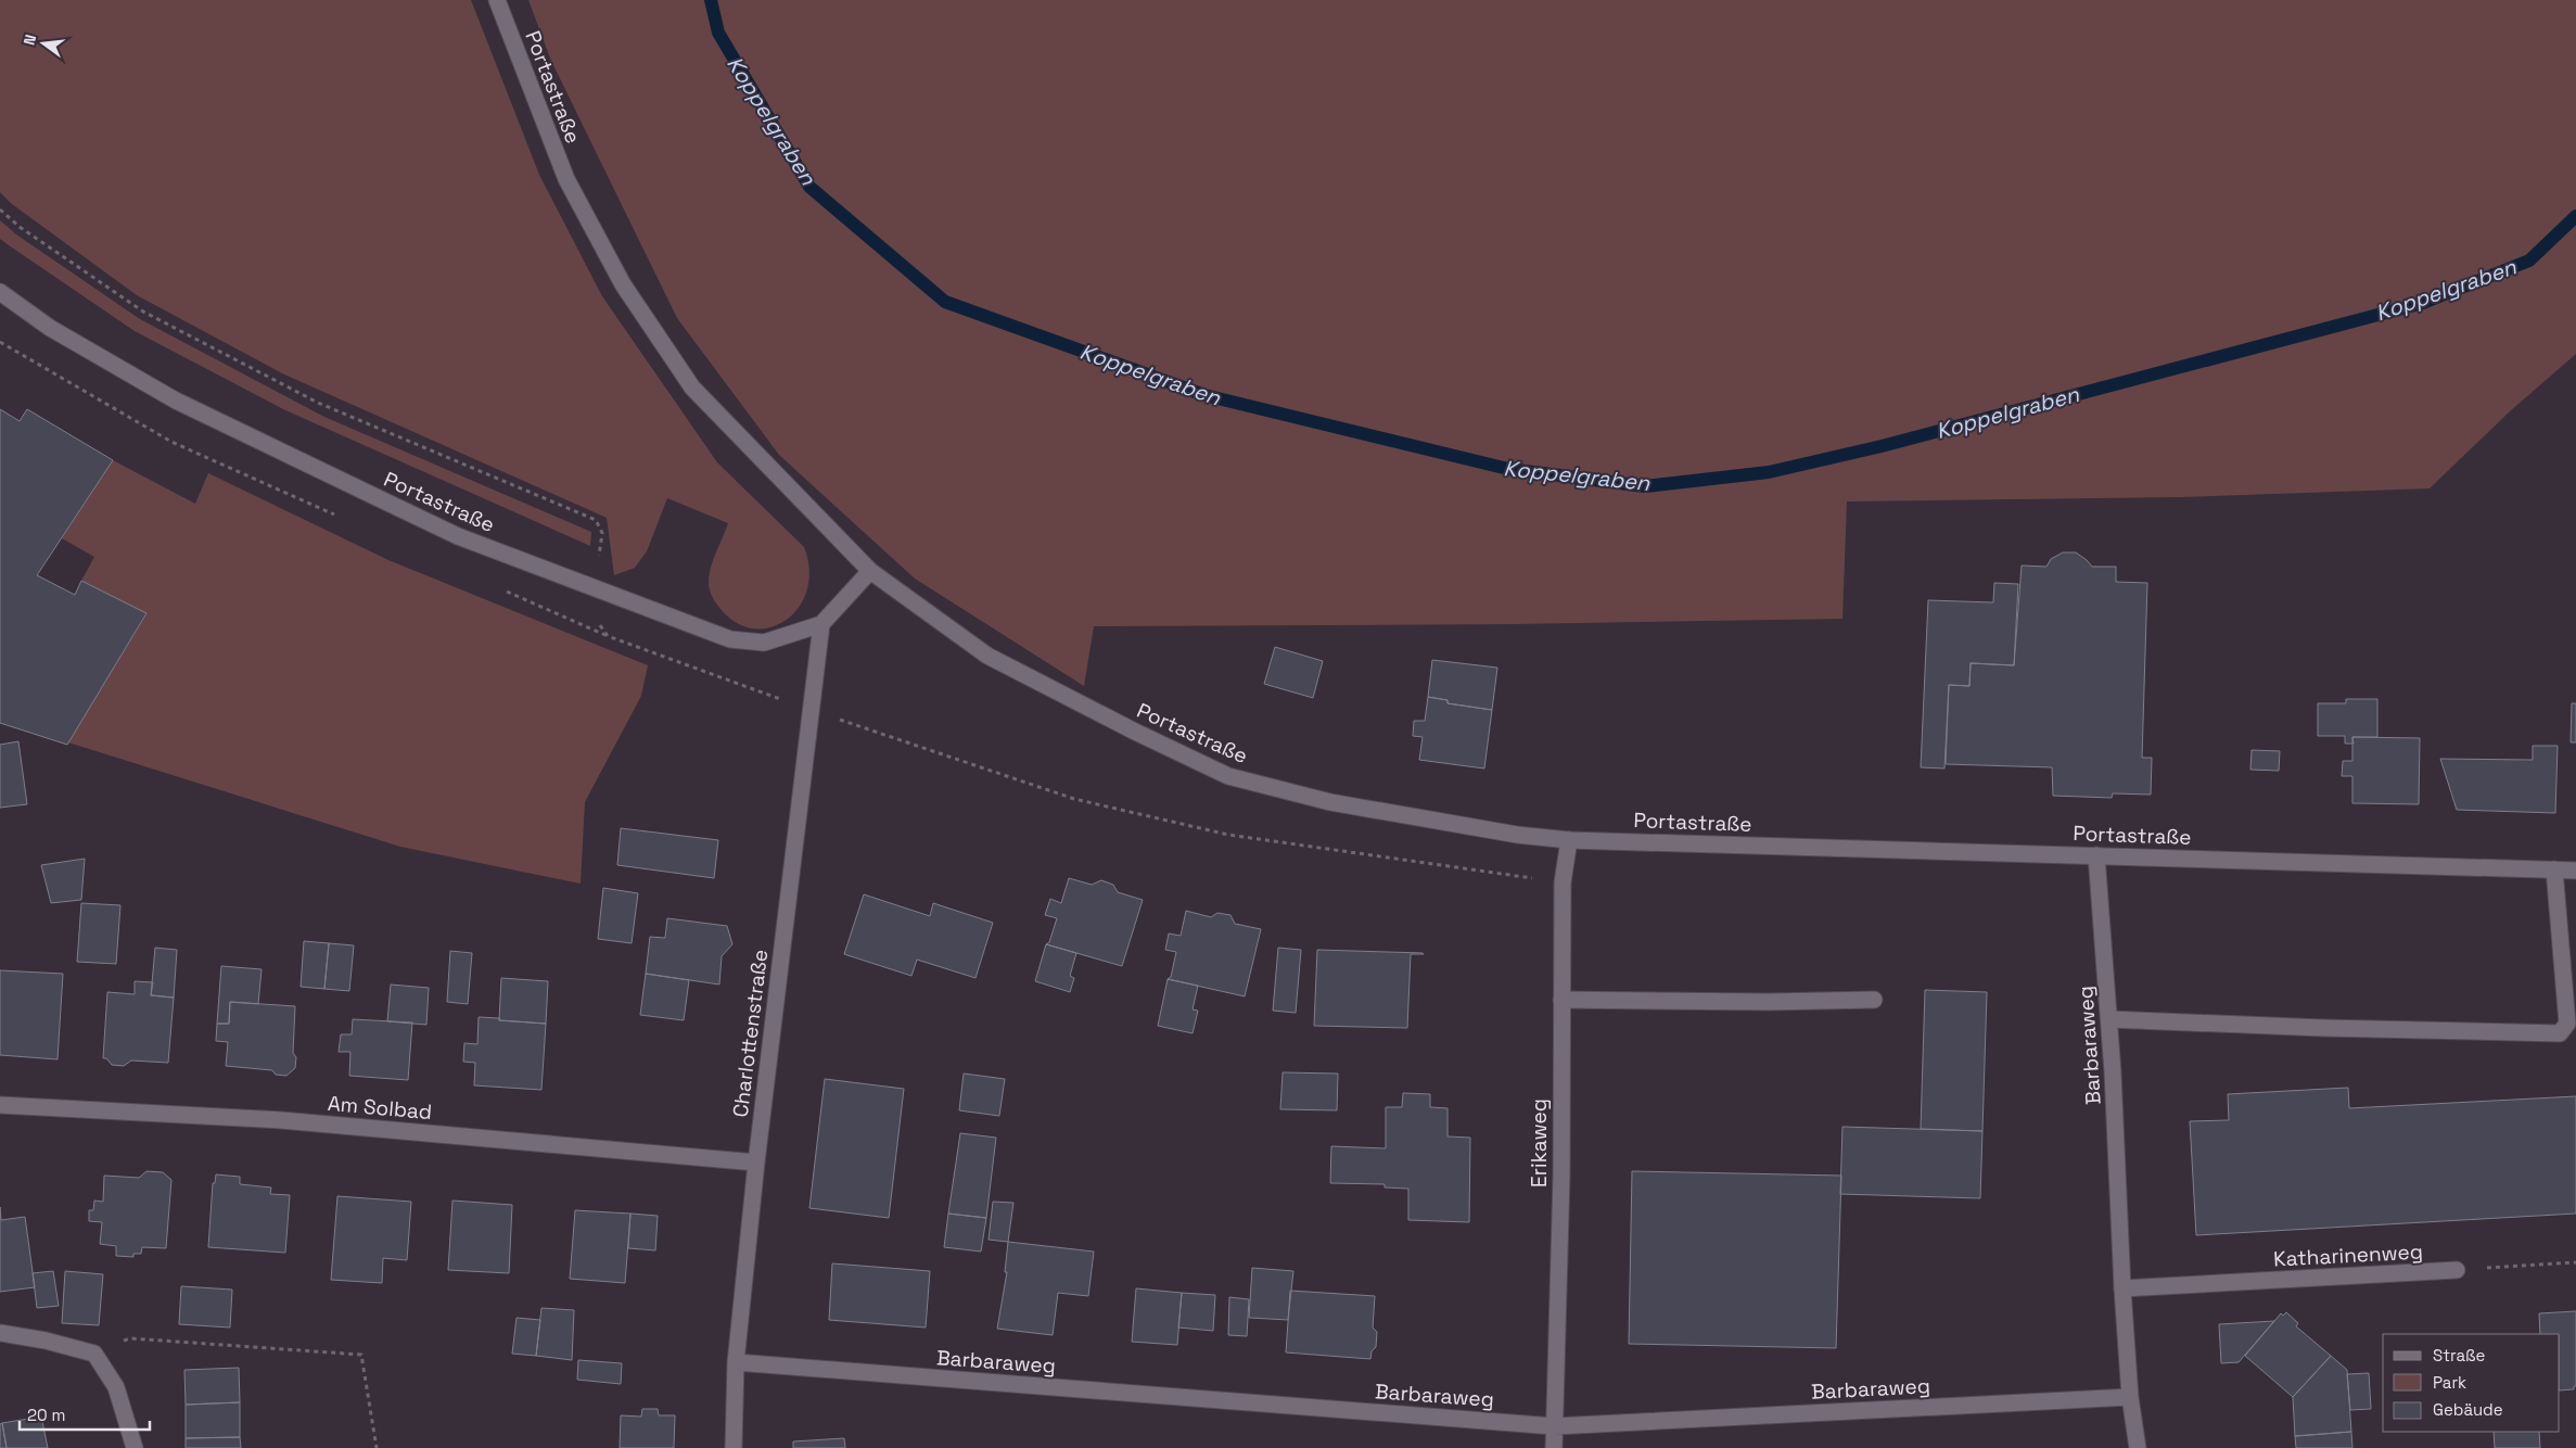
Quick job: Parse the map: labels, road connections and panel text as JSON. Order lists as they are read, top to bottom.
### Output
{
  "streets": {
    "street": [
      "Portastraße",
      "Charlottenstraße",
      "Barbaraweg",
      "Am Solbad",
      "Erikaweg",
      "Katharinenweg"
    ]
  },
  "crossings": [
    ["Portastraße", "Charlottenstraße"],
    ["Portastraße", "Barbaraweg"],
    ["Portastraße", "Erikaweg"],
    ["Charlottenstraße", "Barbaraweg"],
    ["Charlottenstraße", "Am Solbad"],
    ["Barbaraweg", "Erikaweg"],
    ["Barbaraweg", "Katharinenweg"]
  ],
  "water": ["Koppelgraben"],
  "legend": ["Straße", "Park", "Gebäude"],
  "scale_bar": "20 m",
  "north": "left"
}
